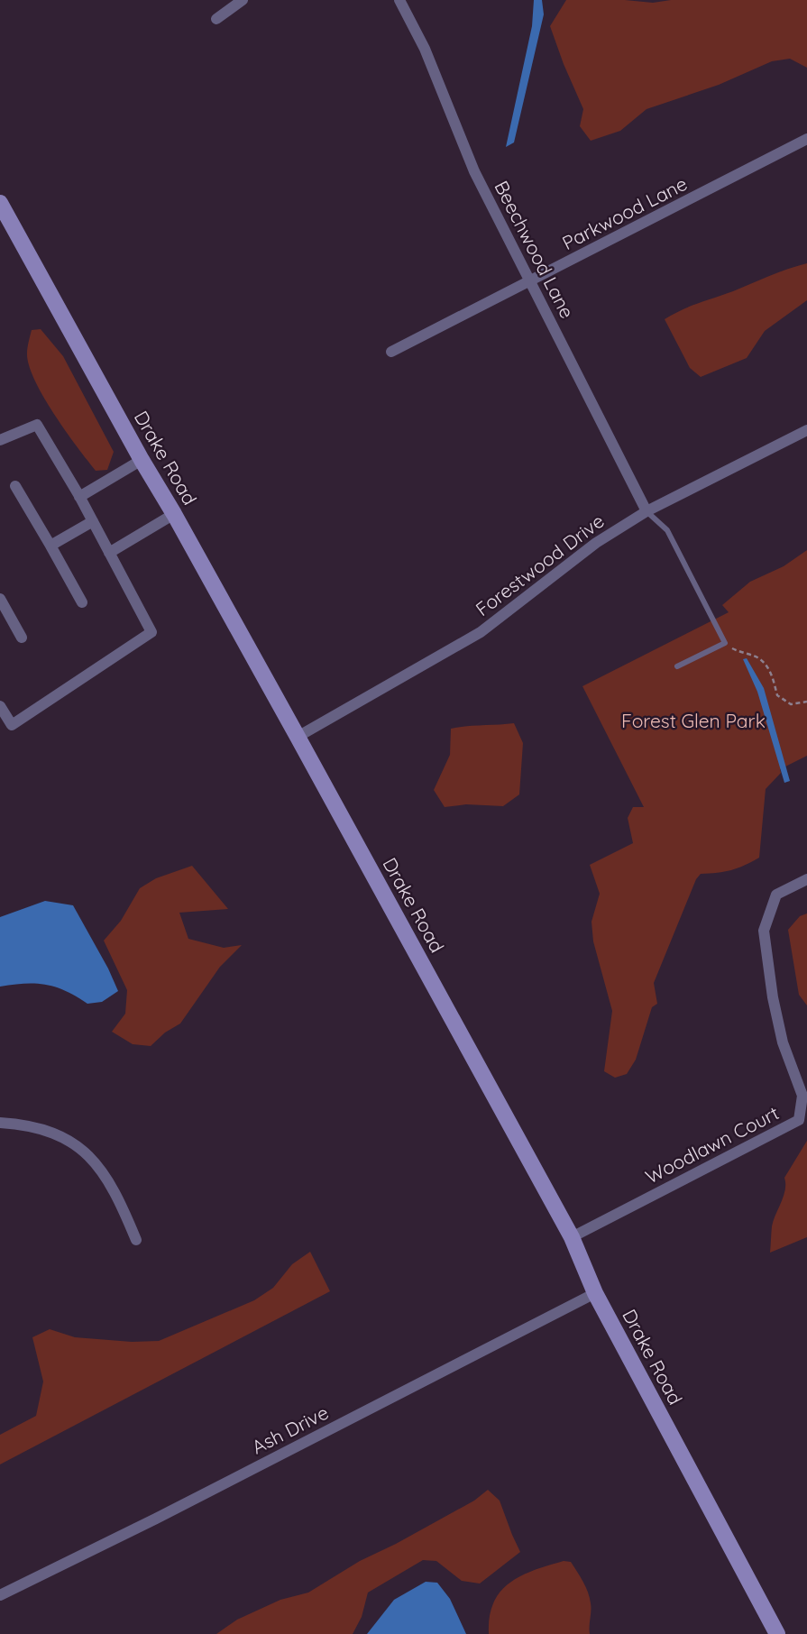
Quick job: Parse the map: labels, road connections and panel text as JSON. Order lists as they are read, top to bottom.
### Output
{
  "streets": {
    "street": [
      "Parkwood Lane",
      "Beechwood Lane",
      "Drake Road",
      "Forestwood Drive",
      "Woodlawn Court",
      "Ash Drive"
    ]
  },
  "crossings": [
    ["Parkwood Lane", "Beechwood Lane"],
    ["Beechwood Lane", "Forestwood Drive"],
    ["Drake Road", "Forestwood Drive"],
    ["Drake Road", "Woodlawn Court"],
    ["Drake Road", "Ash Drive"]
  ],
  "parks": ["Forest Glen Park"]
}
